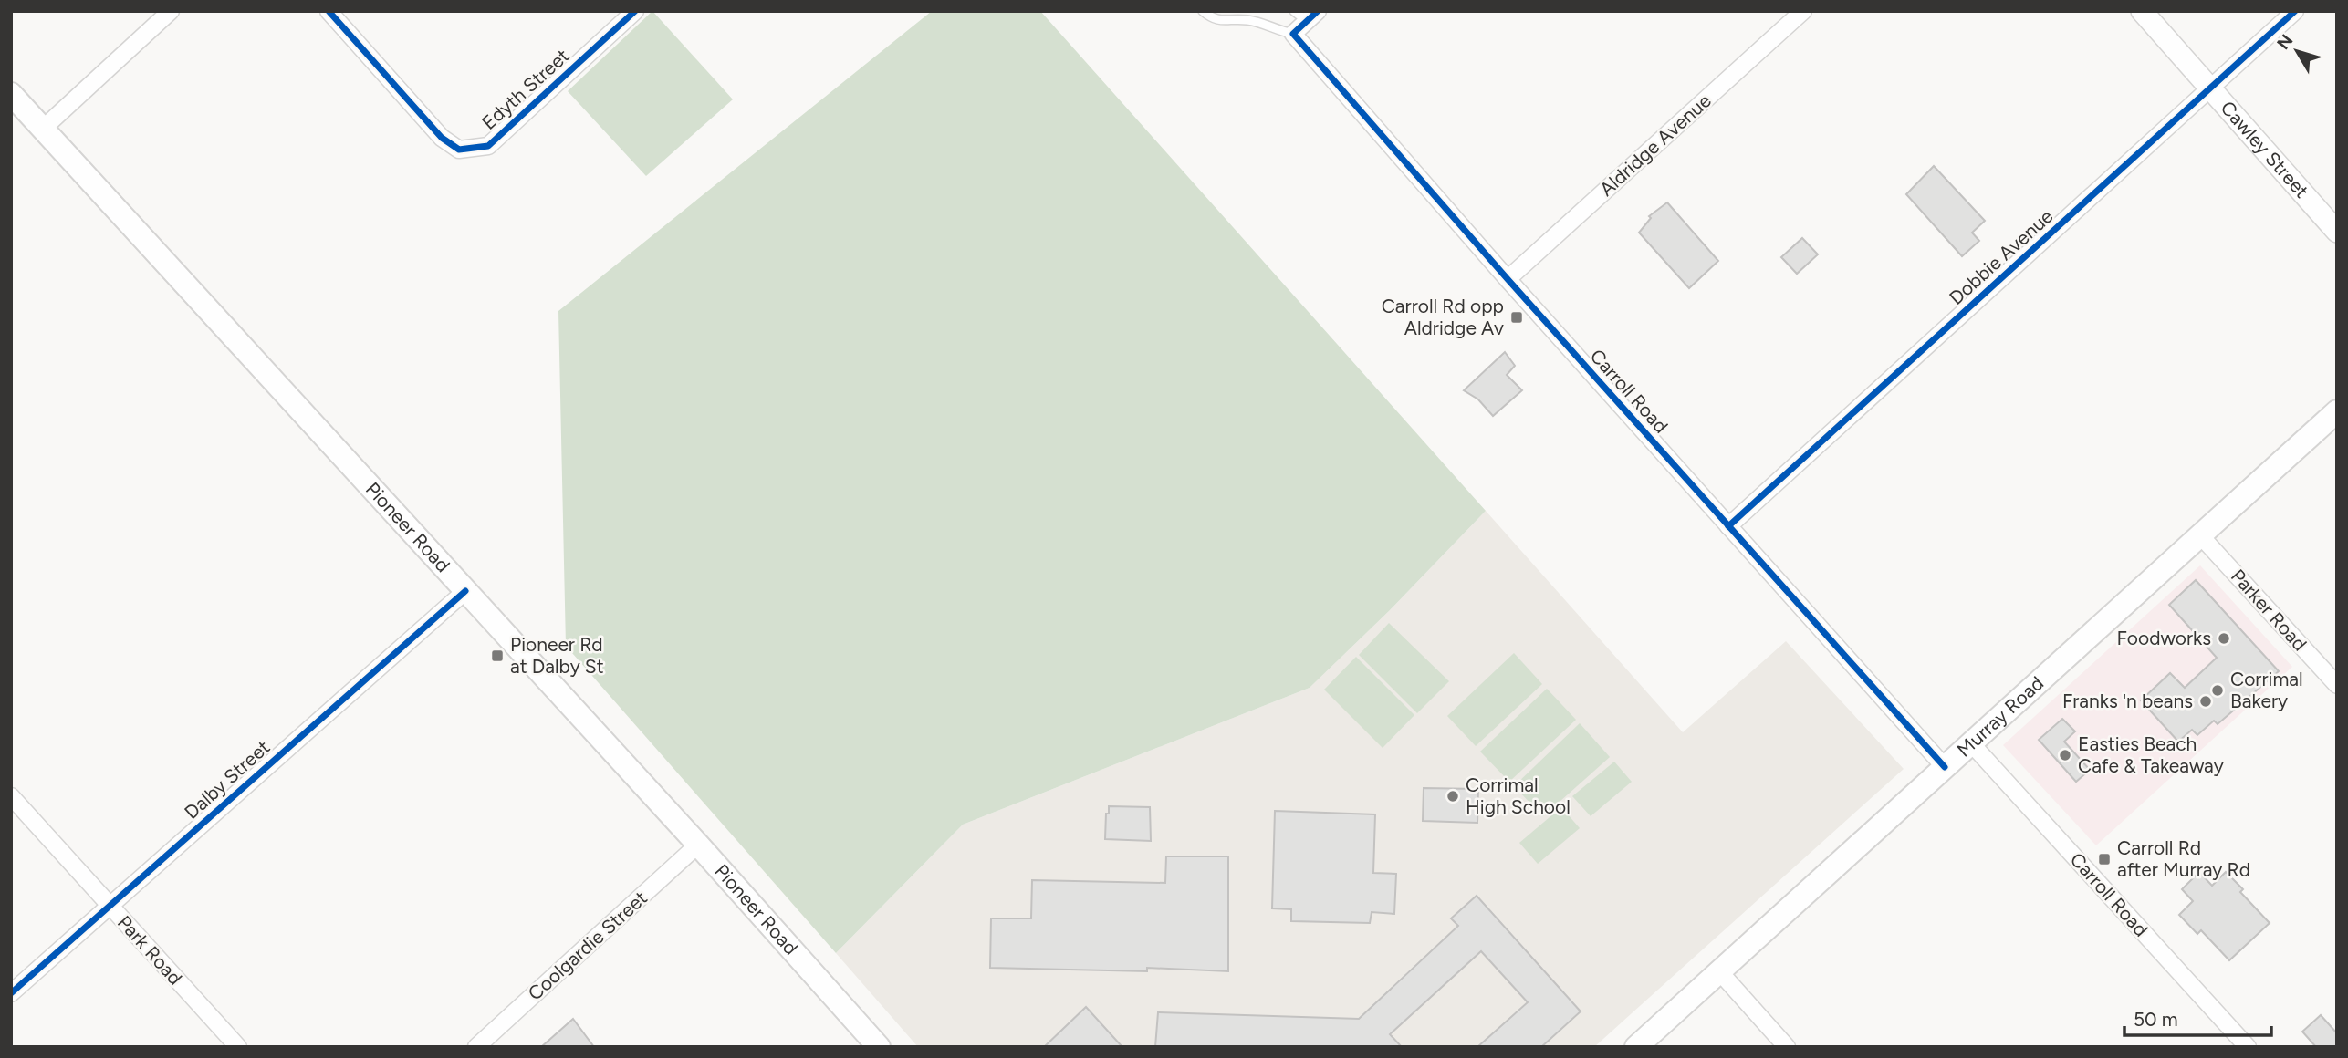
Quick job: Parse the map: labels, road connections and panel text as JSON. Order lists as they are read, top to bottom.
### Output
{
  "streets": {
    "main road": ["Pioneer Road", "Murray Road"],
    "street": [
      "Edyth Street",
      "Aldridge Avenue",
      "Cawley Street",
      "Dobbie Avenue",
      "Carroll Road",
      "Parker Road",
      "Dalby Street",
      "Coolgardie Street",
      "Park Road"
    ]
  },
  "crossings": [
    ["Aldridge Avenue", "Carroll Road"],
    ["Cawley Street", "Dobbie Avenue"],
    ["Dobbie Avenue", "Carroll Road"],
    ["Carroll Road", "Murray Road"],
    ["Pioneer Road", "Dalby Street"],
    ["Pioneer Road", "Coolgardie Street"],
    ["Parker Road", "Murray Road"],
    ["Dalby Street", "Park Road"]
  ],
  "places": {
    "transit": ["Carroll Rd opp Aldridge Av", "Pioneer Rd at Dalby St", "Carroll Rd after Murray Rd"],
    "other": [
      "Foodworks",
      "Corrimal Bakery",
      "Franks 'n beans",
      "Easties Beach Cafe & Takeaway",
      "Corrimal High School"
    ]
  },
  "scale_bar": "50 m",
  "north": "top left"
}
